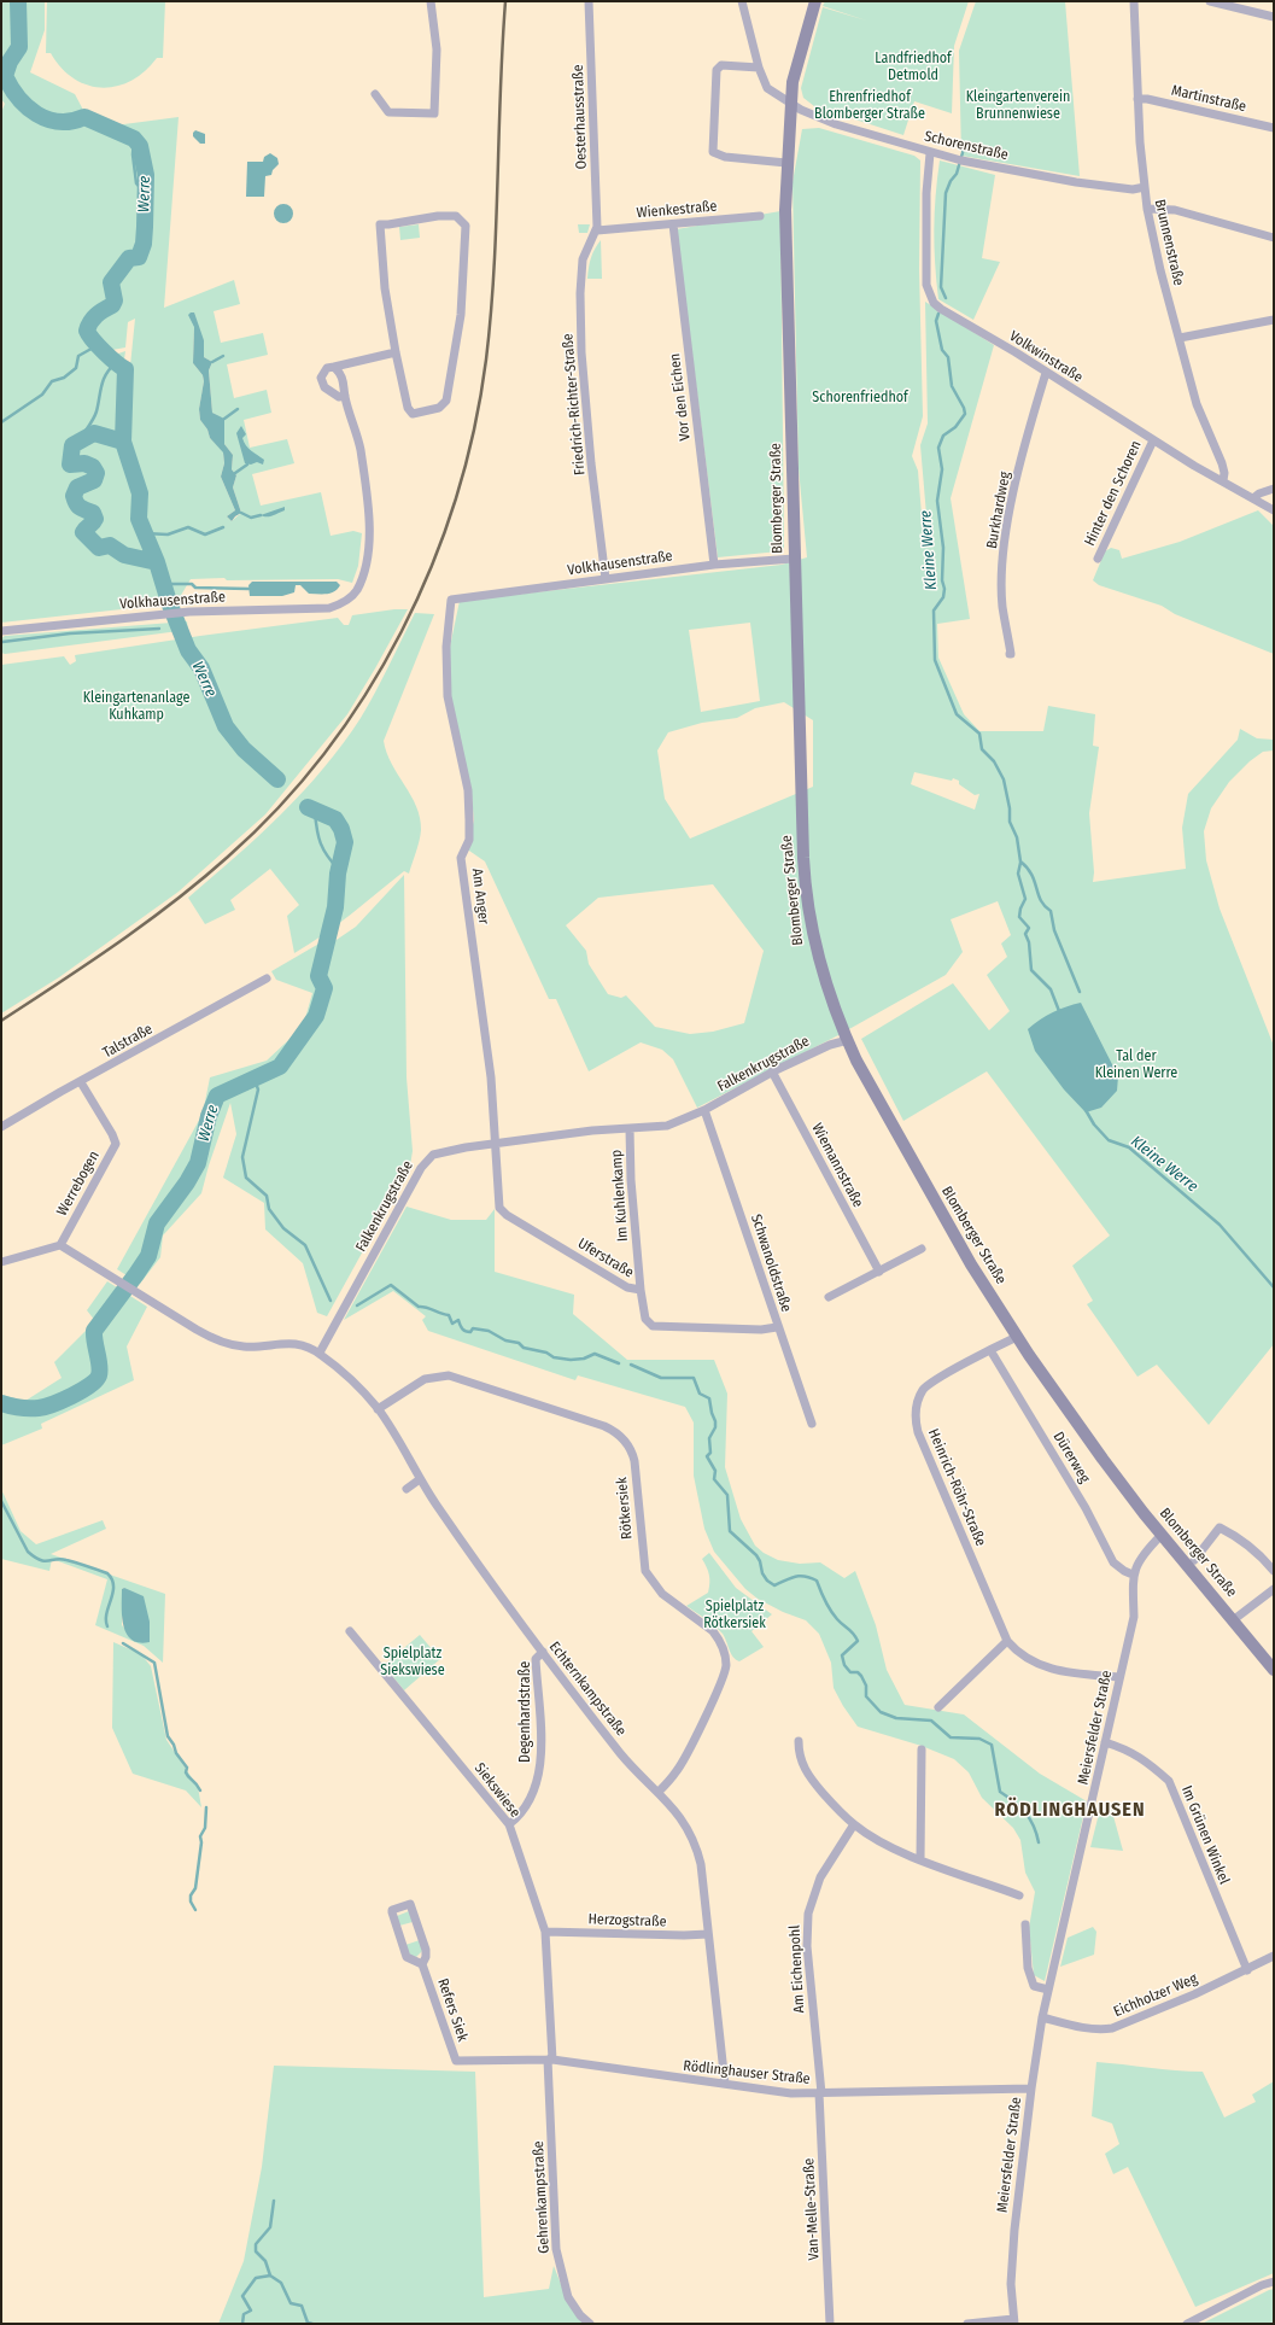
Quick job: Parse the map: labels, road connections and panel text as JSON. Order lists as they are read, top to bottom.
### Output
{
  "streets": {
    "street": [
      "Martinstraße",
      "Oesterhausstraße",
      "Schorenstraße",
      "Wienkestraße",
      "Brunnenstraße",
      "Volkwinstraße",
      "Vor den Eichen",
      "Friedrich-Richter-Straße",
      "Hinter den Schoren",
      "Blomberger Straße",
      "Burkhardweg",
      "Volkhausenstraße",
      "Am Anger",
      "Talstraße",
      "Falkenkrugstraße",
      "Wiemannstraße",
      "Werrebogen",
      "Im Kuhlenkamp",
      "Uferstraße",
      "Schwanoldstraße",
      "Dürerweg",
      "Heinrich-Röhr-Straße",
      "Rötkersiek",
      "Echternkampstraße",
      "Degenhardstraße",
      "Meiersfelder Straße",
      "Siekswiese",
      "Im Grünen Winkel",
      "Herzogstraße",
      "Am Eichenpohl",
      "Eichholzer Weg",
      "Refers Siek",
      "Rödlinghauser Straße",
      "Gehrenkampstraße",
      "Van-Melle-Straße"
    ]
  },
  "crossings": [
    ["Martinstraße", "Brunnenstraße"],
    ["Oesterhausstraße", "Wienkestraße"],
    ["Oesterhausstraße", "Friedrich-Richter-Straße"],
    ["Schorenstraße", "Brunnenstraße"],
    ["Schorenstraße", "Volkwinstraße"],
    ["Schorenstraße", "Blomberger Straße"],
    ["Wienkestraße", "Vor den Eichen"],
    ["Wienkestraße", "Friedrich-Richter-Straße"],
    ["Brunnenstraße", "Volkwinstraße"],
    ["Volkwinstraße", "Hinter den Schoren"],
    ["Volkwinstraße", "Burkhardweg"],
    ["Vor den Eichen", "Volkhausenstraße"],
    ["Friedrich-Richter-Straße", "Volkhausenstraße"],
    ["Blomberger Straße", "Volkhausenstraße"],
    ["Blomberger Straße", "Falkenkrugstraße"],
    ["Blomberger Straße", "Heinrich-Röhr-Straße"],
    ["Volkhausenstraße", "Am Anger"],
    ["Am Anger", "Falkenkrugstraße"],
    ["Am Anger", "Uferstraße"],
    ["Talstraße", "Werrebogen"],
    ["Falkenkrugstraße", "Wiemannstraße"],
    ["Falkenkrugstraße", "Im Kuhlenkamp"],
    ["Falkenkrugstraße", "Uferstraße"],
    ["Falkenkrugstraße", "Schwanoldstraße"],
    ["Falkenkrugstraße", "Echternkampstraße"],
    ["Im Kuhlenkamp", "Uferstraße"],
    ["Uferstraße", "Schwanoldstraße"],
    ["Dürerweg", "Heinrich-Röhr-Straße"],
    ["Dürerweg", "Meiersfelder Straße"],
    ["Heinrich-Röhr-Straße", "Meiersfelder Straße"],
    ["Rötkersiek", "Echternkampstraße"],
    ["Echternkampstraße", "Degenhardstraße"],
    ["Echternkampstraße", "Herzogstraße"],
    ["Echternkampstraße", "Rödlinghauser Straße"],
    ["Degenhardstraße", "Siekswiese"],
    ["Meiersfelder Straße", "Im Grünen Winkel"],
    ["Meiersfelder Straße", "Eichholzer Weg"],
    ["Meiersfelder Straße", "Rödlinghauser Straße"],
    ["Siekswiese", "Herzogstraße"],
    ["Siekswiese", "Refers Siek"],
    ["Siekswiese", "Rödlinghauser Straße"],
    ["Siekswiese", "Gehrenkampstraße"],
    ["Im Grünen Winkel", "Eichholzer Weg"],
    ["Am Eichenpohl", "Rödlinghauser Straße"],
    ["Am Eichenpohl", "Van-Melle-Straße"],
    ["Refers Siek", "Rödlinghauser Straße"],
    ["Refers Siek", "Gehrenkampstraße"],
    ["Rödlinghauser Straße", "Gehrenkampstraße"],
    ["Rödlinghauser Straße", "Van-Melle-Straße"]
  ],
  "districts": ["RÖDLINGHAUSEN"],
  "water": ["Werre", "Kleine Werre"],
  "parks": [
    "Landfriedhof Detmold",
    "Ehrenfriedhof Blomberger Straße",
    "Kleingartenverein Brunnenwiese",
    "Schorenfriedhof",
    "Kleingartenanlage Kuhkamp",
    "Tal der Kleinen Werre",
    "Spielplatz Rötkersiek",
    "Spielplatz Siekswiese"
  ]
}
